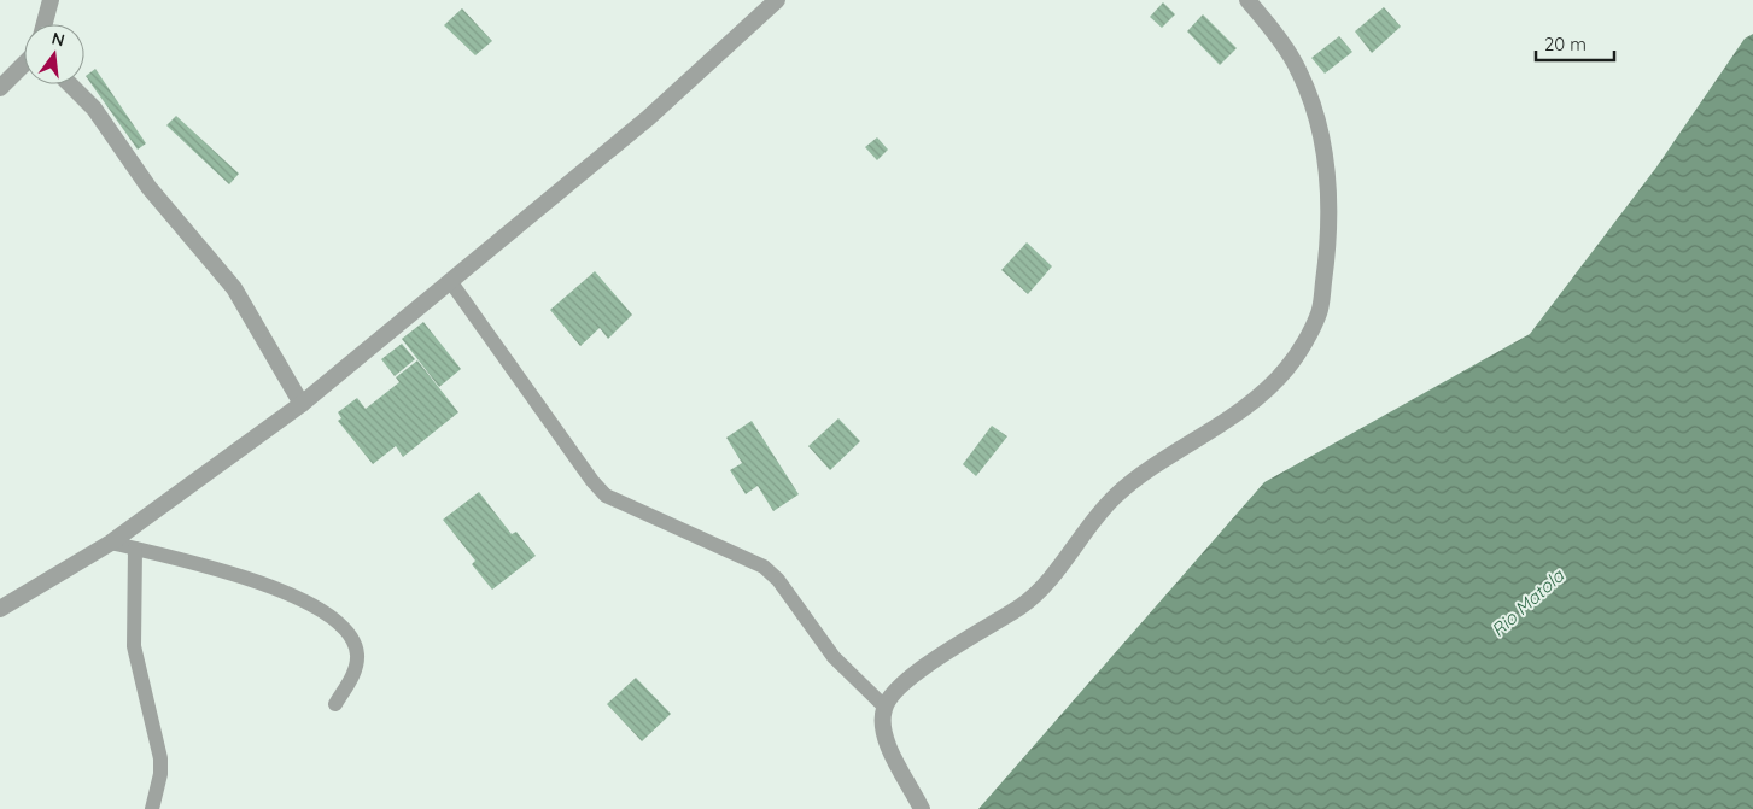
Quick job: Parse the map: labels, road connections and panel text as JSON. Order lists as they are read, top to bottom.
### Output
{
  "water": ["Rio Matola"],
  "scale_bar": "20 m",
  "north": "top"
}
